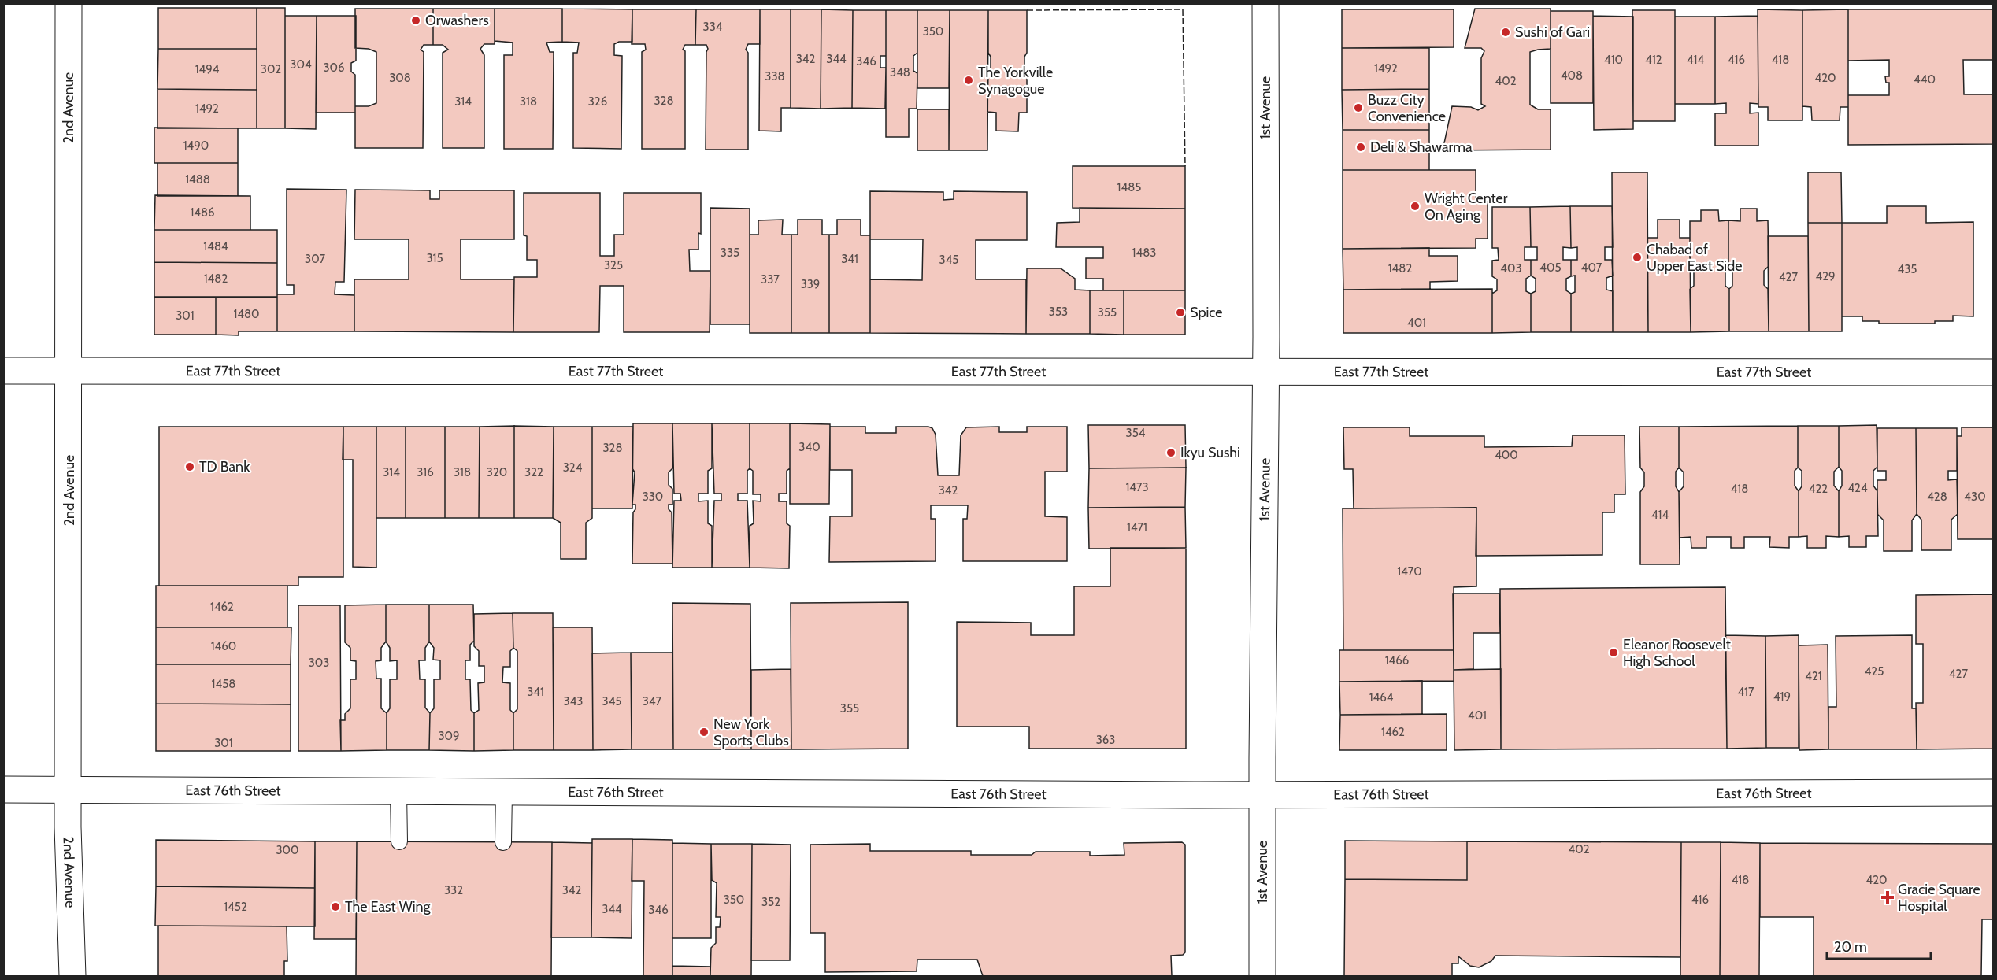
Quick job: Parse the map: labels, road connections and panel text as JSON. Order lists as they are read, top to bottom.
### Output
{
  "streets": {
    "street": [
      "2nd Avenue",
      "1st Avenue",
      "East 77th Street",
      "East 76th Street"
    ]
  },
  "crossings": [
    ["2nd Avenue", "East 77th Street"],
    ["2nd Avenue", "East 76th Street"],
    ["1st Avenue", "East 77th Street"],
    ["1st Avenue", "East 76th Street"]
  ],
  "places": {
    "other": [
      "Orwashers",
      "Sushi of Gari",
      "The Yorkville Synagogue",
      "Buzz City Convenience",
      "Deli & Shawarma",
      "Wright Center On Aging",
      "Chabad of Upper East Side",
      "Spice",
      "Ikyu Sushi",
      "TD Bank",
      "Eleanor Roosevelt High School",
      "New York Sports Clubs",
      "The East Wing"
    ],
    "health": ["Gracie Square Hospital"]
  },
  "house_numbers": [
    "334",
    "350",
    "342",
    "344",
    "410",
    "412",
    "414",
    "416",
    "418",
    "346",
    "304",
    "306",
    "1492",
    "1494",
    "302",
    "348",
    "408",
    "338",
    "308",
    "420",
    "440",
    "402",
    "328",
    "314",
    "318",
    "326",
    "1492",
    "1490",
    "1488",
    "1485",
    "1486",
    "1484",
    "335",
    "1483",
    "315",
    "307",
    "341",
    "345",
    "325",
    "405",
    "407",
    "1482",
    "403",
    "435",
    "429",
    "427",
    "1482",
    "337",
    "339",
    "353",
    "355",
    "1480",
    "301",
    "401",
    "354",
    "340",
    "328",
    "400",
    "324",
    "314",
    "316",
    "318",
    "320",
    "322",
    "1473",
    "424",
    "418",
    "422",
    "342",
    "330",
    "428",
    "430",
    "414",
    "1471",
    "1470",
    "1462",
    "1460",
    "1466",
    "303",
    "425",
    "427",
    "421",
    "1458",
    "341",
    "417",
    "419",
    "1464",
    "343",
    "345",
    "347",
    "355",
    "401",
    "1462",
    "309",
    "363",
    "301",
    "402",
    "300",
    "418",
    "420",
    "332",
    "342",
    "350",
    "416",
    "352",
    "1452",
    "344",
    "346"
  ],
  "scale_bar": "20 m"
}
